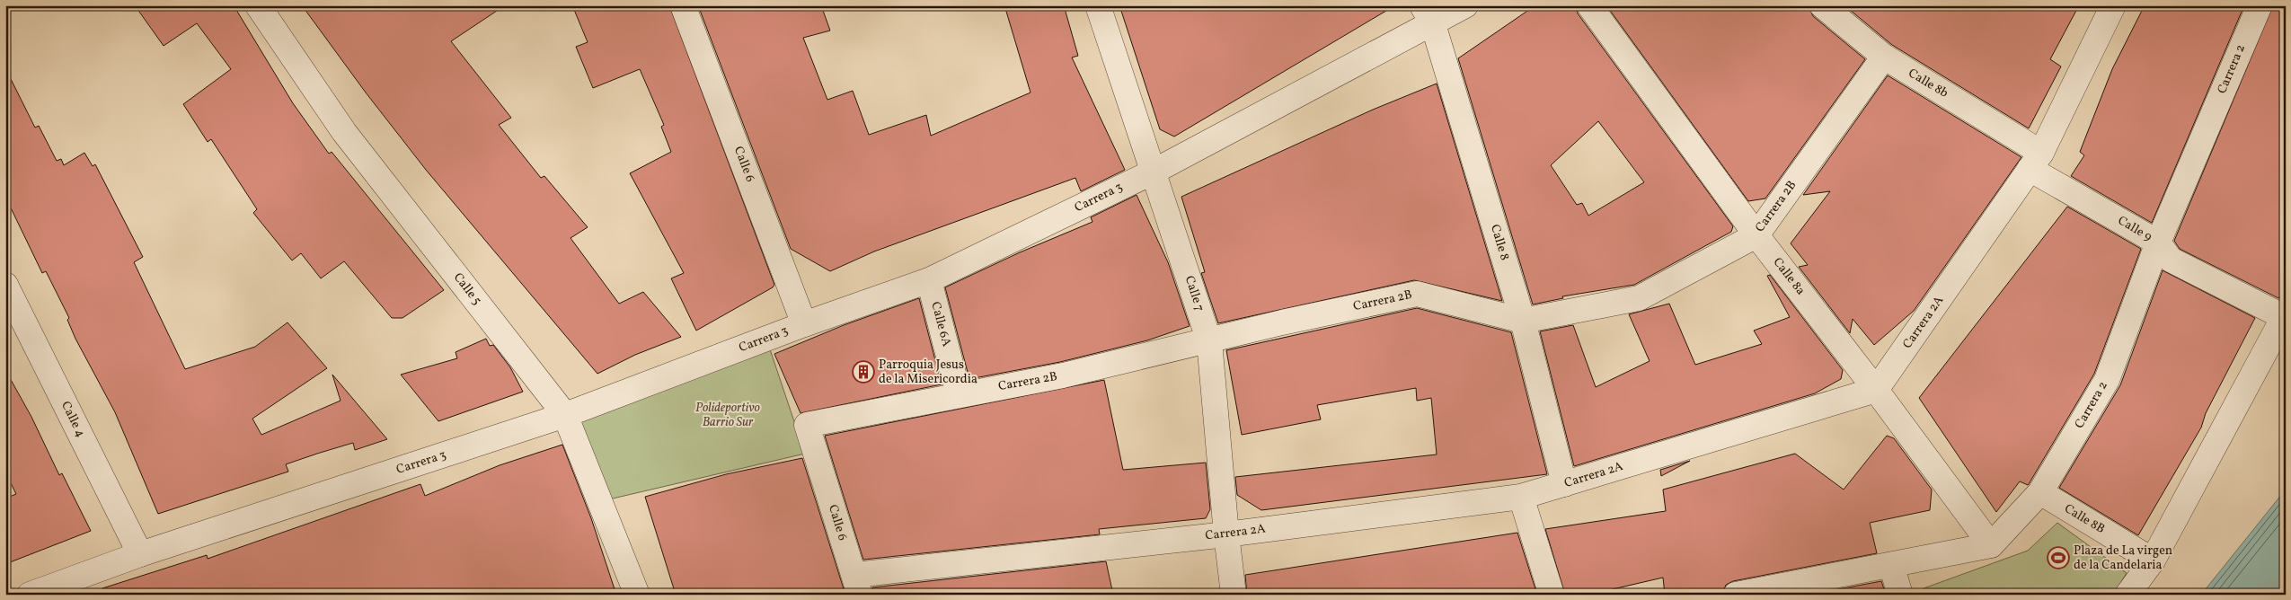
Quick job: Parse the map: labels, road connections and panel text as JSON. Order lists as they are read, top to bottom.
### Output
{
  "streets": {
    "street": [
      "Carrera 2",
      "Calle 8b",
      "Calle 6",
      "Carrera 3",
      "Carrera 2B",
      "Calle 9",
      "Calle 8",
      "Calle 8a",
      "Calle 5",
      "Calle 7",
      "Carrera 2A",
      "Calle 6A",
      "Calle 4",
      "Calle 8B"
    ]
  },
  "crossings": [
    ["Carrera 2", "Calle 9"],
    ["Carrera 2", "Calle 8a"],
    ["Carrera 2", "Calle 8B"],
    ["Calle 8b", "Carrera 2B"],
    ["Calle 8b", "Calle 9"],
    ["Calle 8b", "Carrera 2A"],
    ["Calle 6", "Carrera 3"],
    ["Calle 6", "Carrera 2B"],
    ["Calle 6", "Carrera 2A"],
    ["Carrera 3", "Calle 8"],
    ["Carrera 3", "Calle 5"],
    ["Carrera 3", "Calle 7"],
    ["Carrera 3", "Calle 6A"],
    ["Carrera 3", "Calle 4"],
    ["Carrera 2B", "Calle 8"],
    ["Carrera 2B", "Calle 8a"],
    ["Carrera 2B", "Calle 7"],
    ["Carrera 2B", "Calle 6A"],
    ["Calle 9", "Carrera 2A"],
    ["Calle 8", "Carrera 2A"],
    ["Calle 8a", "Carrera 2A"],
    ["Calle 7", "Carrera 2A"]
  ],
  "parks": ["Polideportivo Barrio Sur"],
  "places": {
    "building": ["Parroquia Jesus de la Misericordia"],
    "sports": ["Plaza de La virgen de la Candelaria"]
  }
}
